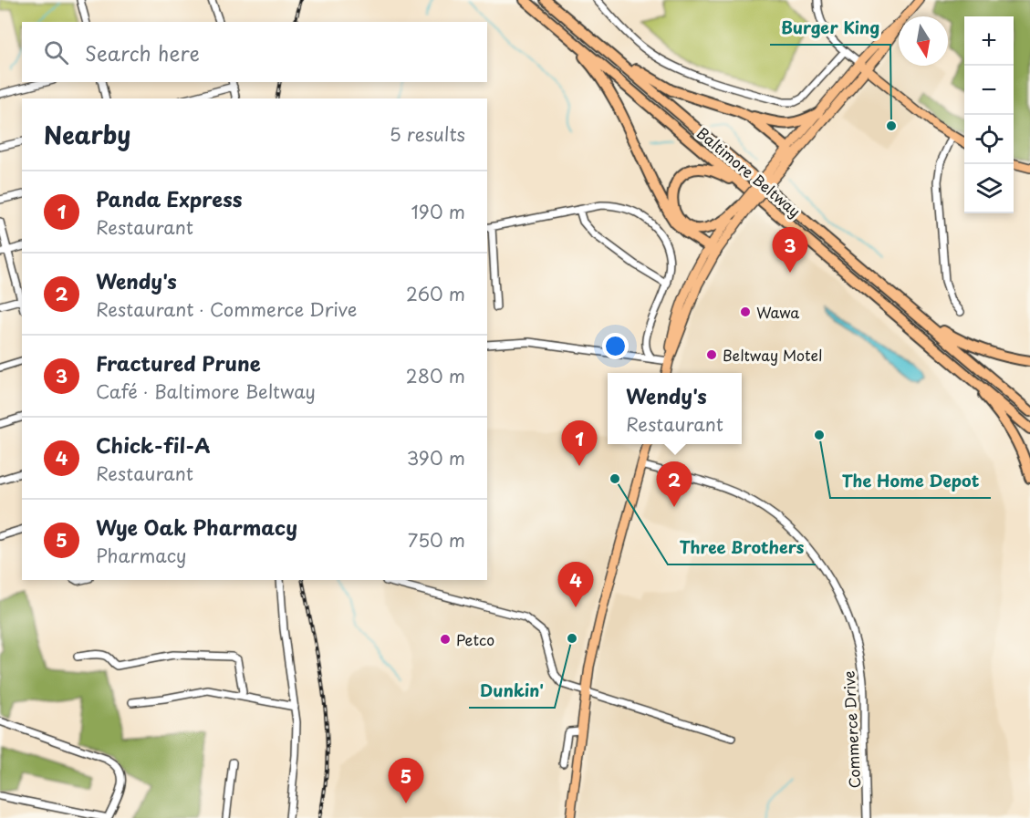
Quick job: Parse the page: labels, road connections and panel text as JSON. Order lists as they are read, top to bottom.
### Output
{
  "streets": {
    "highway": ["Baltimore Beltway"],
    "street": ["Commerce Drive"]
  },
  "places": [
    "Burger King",
    "Wawa",
    "Beltway Motel",
    "The Home Depot",
    "Three Brothers",
    "Dunkin'",
    "Petco"
  ],
  "north": "bottom",
  "page": {
    "map_buttons": ["+", "−"],
    "search": "Search here",
    "heading": ["Nearby", "5 results"],
    "list": [
      {
        "mark": "1",
        "name": "Panda Express",
        "note": "Restaurant",
        "value": "190 m"
      },
      {
        "mark": "2",
        "name": "Wendy's",
        "note": "Restaurant · Commerce Drive",
        "value": "260 m"
      },
      {
        "mark": "3",
        "name": "Fractured Prune",
        "note": "Café · Baltimore Beltway",
        "value": "280 m"
      },
      {
        "mark": "4",
        "name": "Chick-fil-A",
        "note": "Restaurant",
        "value": "390 m"
      },
      {
        "mark": "5",
        "name": "Wye Oak Pharmacy",
        "note": "Pharmacy",
        "value": "750 m"
      }
    ],
    "pins": [
      "3",
      "1",
      "2",
      "4",
      "5"
    ],
    "popup": ["Wendy's", "Restaurant"]
  }
}
